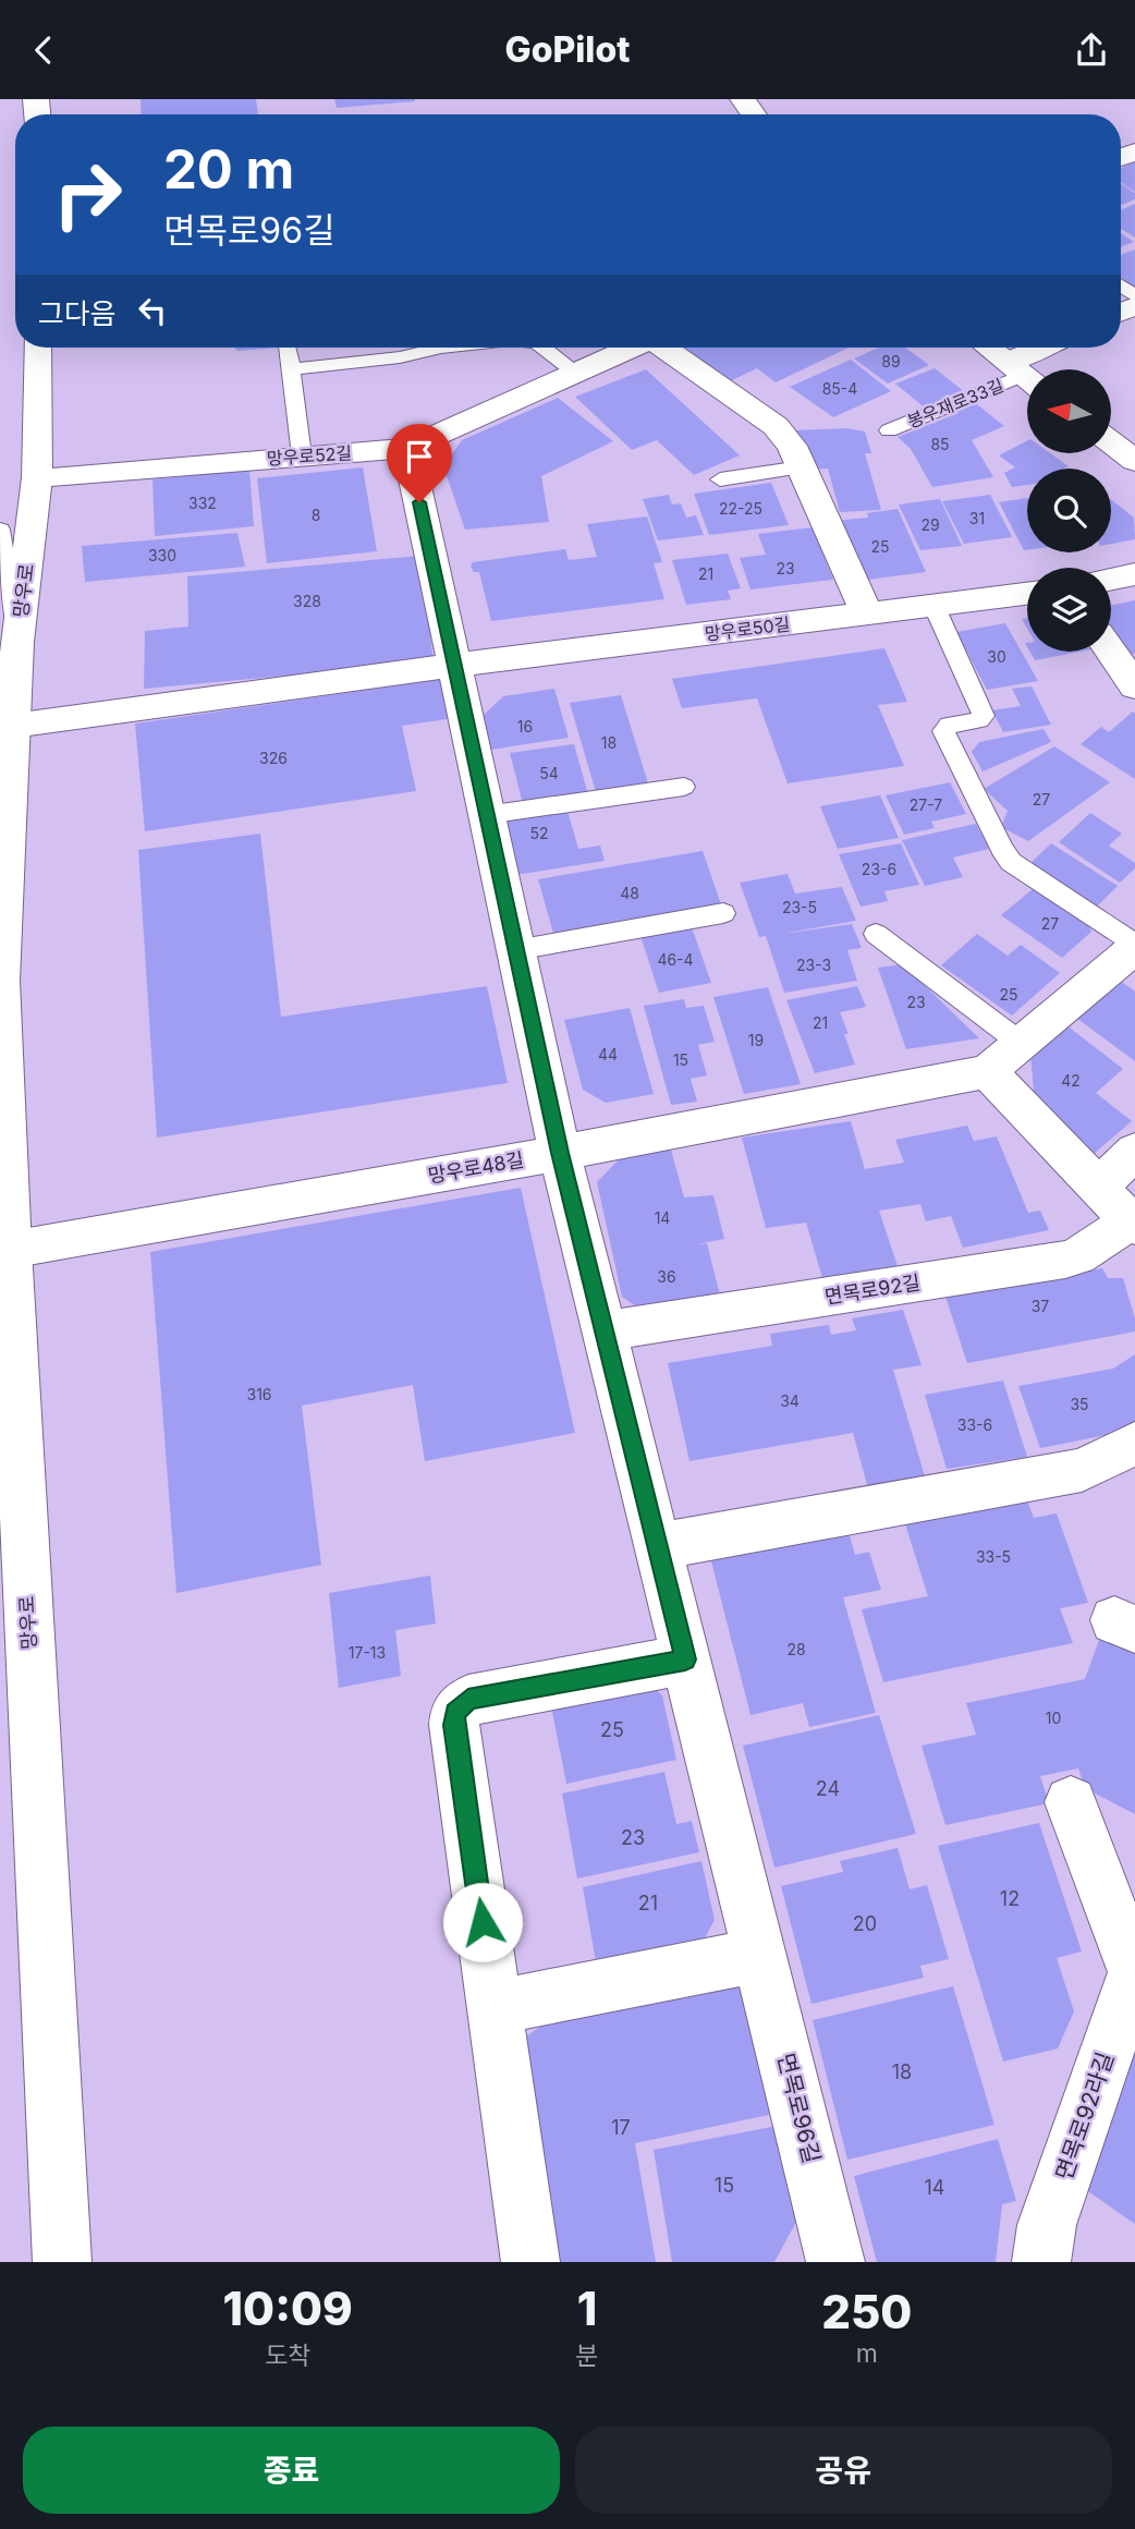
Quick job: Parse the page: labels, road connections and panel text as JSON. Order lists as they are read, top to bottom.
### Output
{
  "streets": {
    "street": [
      "봉우재로33길",
      "망우로52길",
      "망우로",
      "망우로50길",
      "망우로48길",
      "면목로92길",
      "면목로96길",
      "면목로92라길"
    ]
  },
  "crossings": [
    ["망우로52길", "망우로"],
    ["망우로52길", "망우로50길"],
    ["망우로52길", "면목로96길"],
    ["망우로", "망우로50길"],
    ["망우로", "망우로48길"],
    ["망우로50길", "면목로96길"],
    ["망우로48길", "면목로92길"],
    ["망우로48길", "면목로96길"],
    ["면목로92길", "면목로96길"]
  ],
  "house_numbers": [
    "89",
    "85-4",
    "85",
    "332",
    "22-25",
    "8",
    "31",
    "29",
    "25",
    "330",
    "23",
    "21",
    "328",
    "30",
    "16",
    "18",
    "326",
    "54",
    "27",
    "27-7",
    "52",
    "23-6",
    "48",
    "23-5",
    "27",
    "46-4",
    "23-3",
    "25",
    "23",
    "21",
    "19",
    "44",
    "15",
    "42",
    "14",
    "36",
    "37",
    "316",
    "34",
    "35",
    "33-6",
    "33-5",
    "28",
    "17-13",
    "10",
    "25",
    "24",
    "23",
    "12",
    "21",
    "20",
    "18",
    "17",
    "15",
    "14"
  ],
  "north": "left",
  "page": {
    "header": "GoPilot",
    "turn": ["20 m", "면목로96길"],
    "then": "그다음",
    "eta": [
      "10:09",
      "도착",
      "1",
      "분",
      "250",
      "m"
    ],
    "buttons": ["종료", "공유"]
  }
}
